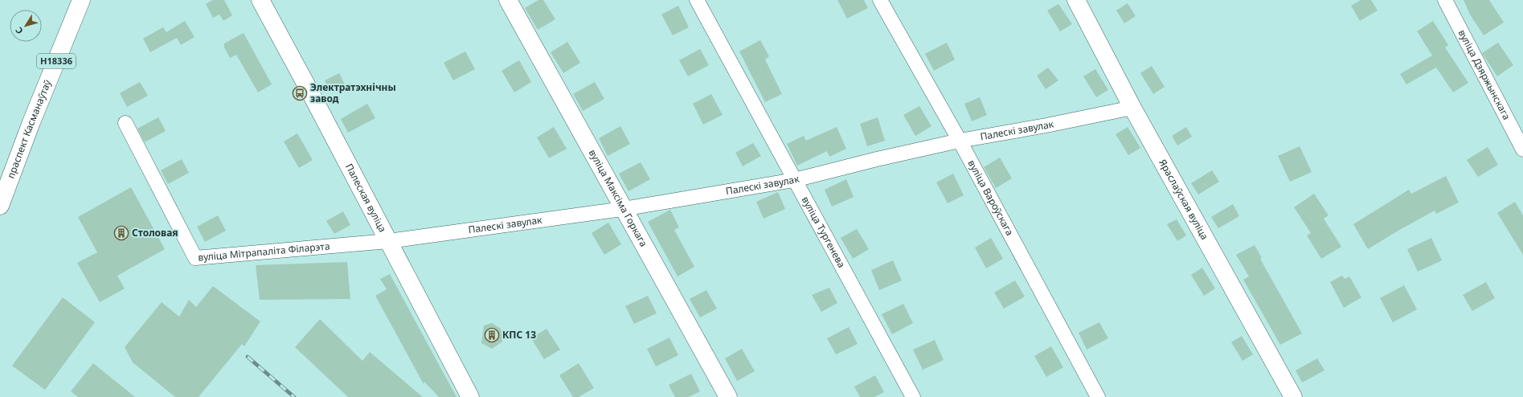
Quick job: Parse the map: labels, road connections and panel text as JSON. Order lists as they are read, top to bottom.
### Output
{
  "streets": {
    "street": [
      "Н18336",
      "вуліца Дзяржынскага",
      "праспект Касманаўтаў",
      "Палескі завулак",
      "вуліца Вароўскага",
      "Палеская вуліца",
      "вуліца Максіма Горкага",
      "Яраслаўская вуліца",
      "вуліца Тургенева",
      "вуліца Мітрапаліта Філарэта"
    ]
  },
  "crossings": [
    ["Палескі завулак", "вуліца Вароўскага"],
    ["Палескі завулак", "Палеская вуліца"],
    ["Палескі завулак", "вуліца Максіма Горкага"],
    ["Палескі завулак", "Яраслаўская вуліца"],
    ["Палескі завулак", "вуліца Тургенева"],
    ["Палескі завулак", "вуліца Мітрапаліта Філарэта"],
    ["Палеская вуліца", "вуліца Мітрапаліта Філарэта"]
  ],
  "places": {
    "bus stop": ["Электратэхнічны завод"],
    "building": ["Столовая", "КПС 13"]
  },
  "north": "bottom left"
}
